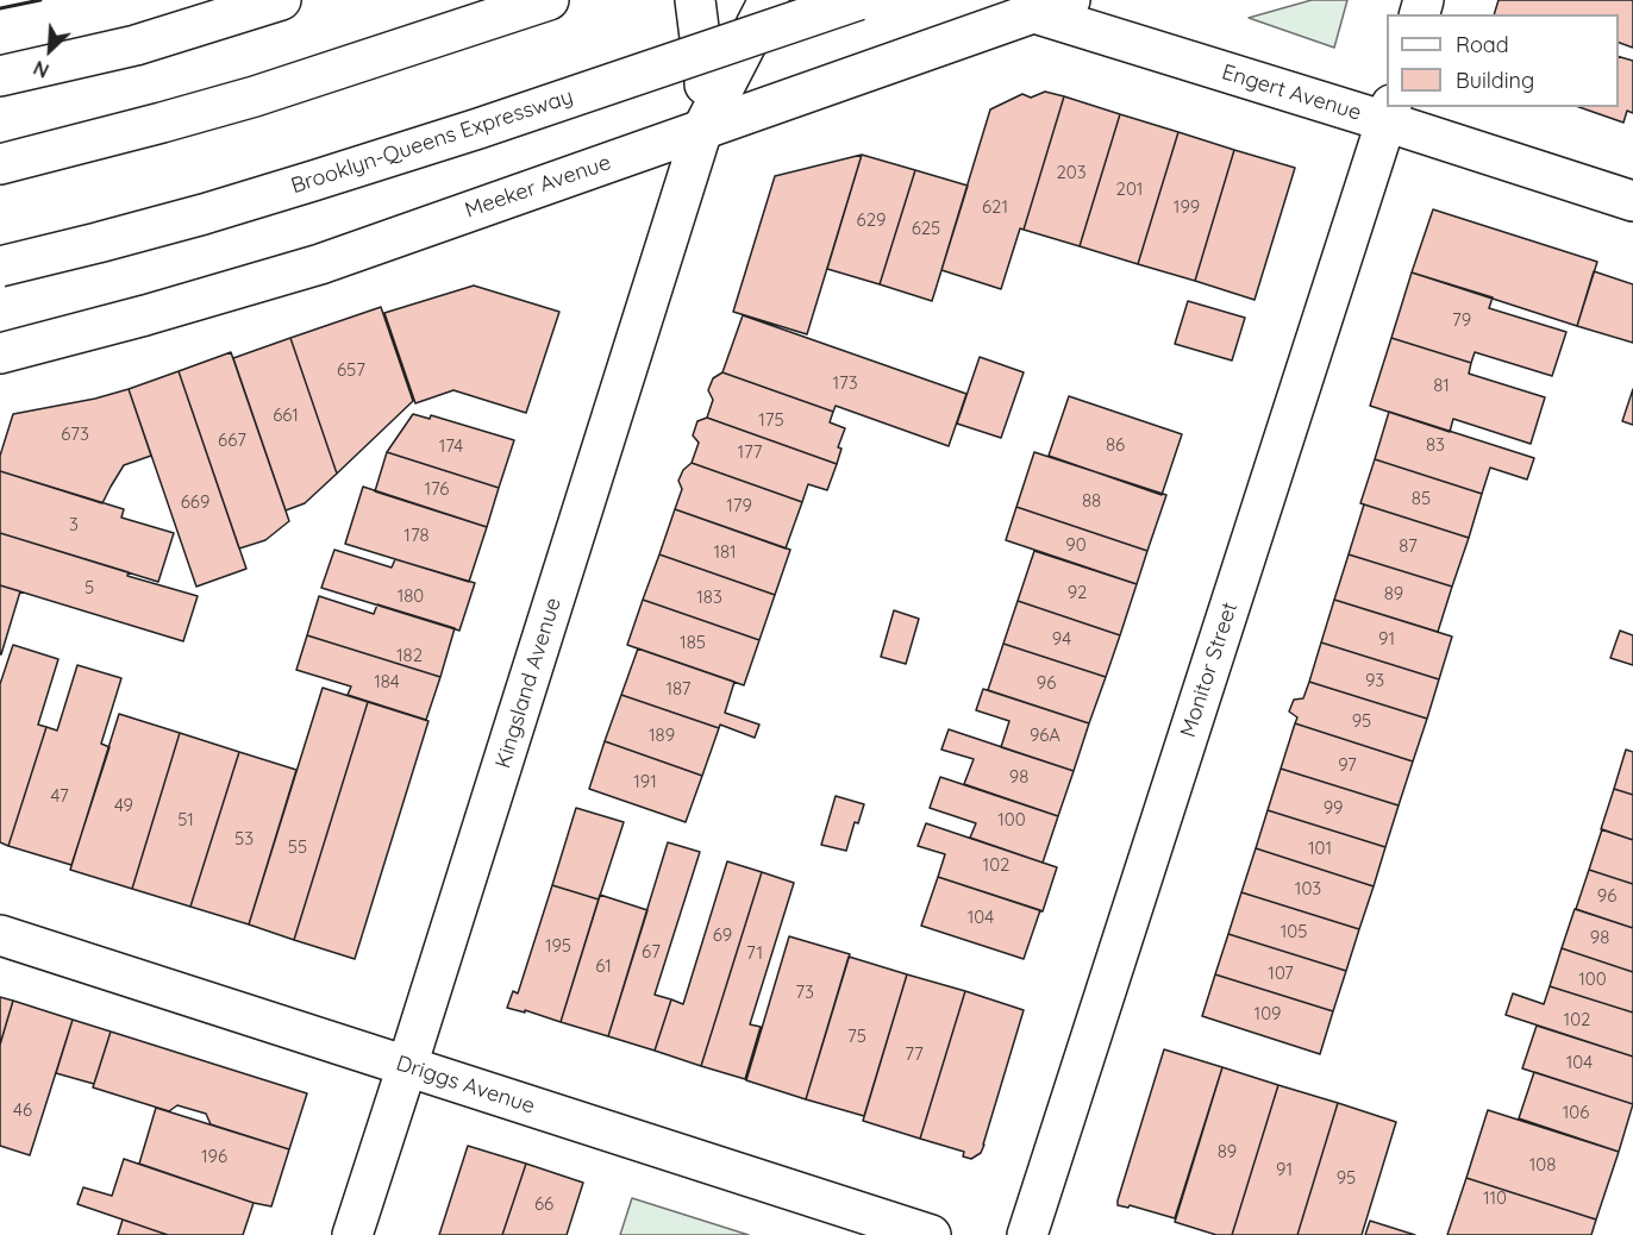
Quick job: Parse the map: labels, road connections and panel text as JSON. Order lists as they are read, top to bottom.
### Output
{
  "streets": {
    "main road": [
      "Engert Avenue",
      "Brooklyn-Queens Expressway",
      "Meeker Avenue",
      "Monitor Street",
      "Kingsland Avenue",
      "Driggs Avenue"
    ]
  },
  "crossings": [
    ["Engert Avenue", "Meeker Avenue"],
    ["Engert Avenue", "Monitor Street"],
    ["Meeker Avenue", "Kingsland Avenue"],
    ["Kingsland Avenue", "Driggs Avenue"]
  ],
  "house_numbers": [
    "203",
    "201",
    "621",
    "199",
    "629",
    "625",
    "79",
    "657",
    "173",
    "81",
    "661",
    "175",
    "673",
    "667",
    "86",
    "83",
    "174",
    "177",
    "176",
    "85",
    "88",
    "669",
    "179",
    "3",
    "178",
    "90",
    "87",
    "181",
    "5",
    "92",
    "89",
    "180",
    "183",
    "94",
    "91",
    "185",
    "182",
    "93",
    "184",
    "96",
    "187",
    "95",
    "189",
    "96A",
    "97",
    "98",
    "191",
    "47",
    "49",
    "99",
    "51",
    "100",
    "53",
    "55",
    "101",
    "102",
    "103",
    "96",
    "104",
    "105",
    "69",
    "98",
    "195",
    "67",
    "71",
    "61",
    "107",
    "100",
    "73",
    "109",
    "102",
    "75",
    "77",
    "104",
    "46",
    "106",
    "89",
    "196",
    "108",
    "91",
    "95",
    "110",
    "66"
  ],
  "legend": ["Road", "Building"],
  "north": "bottom left"
}
